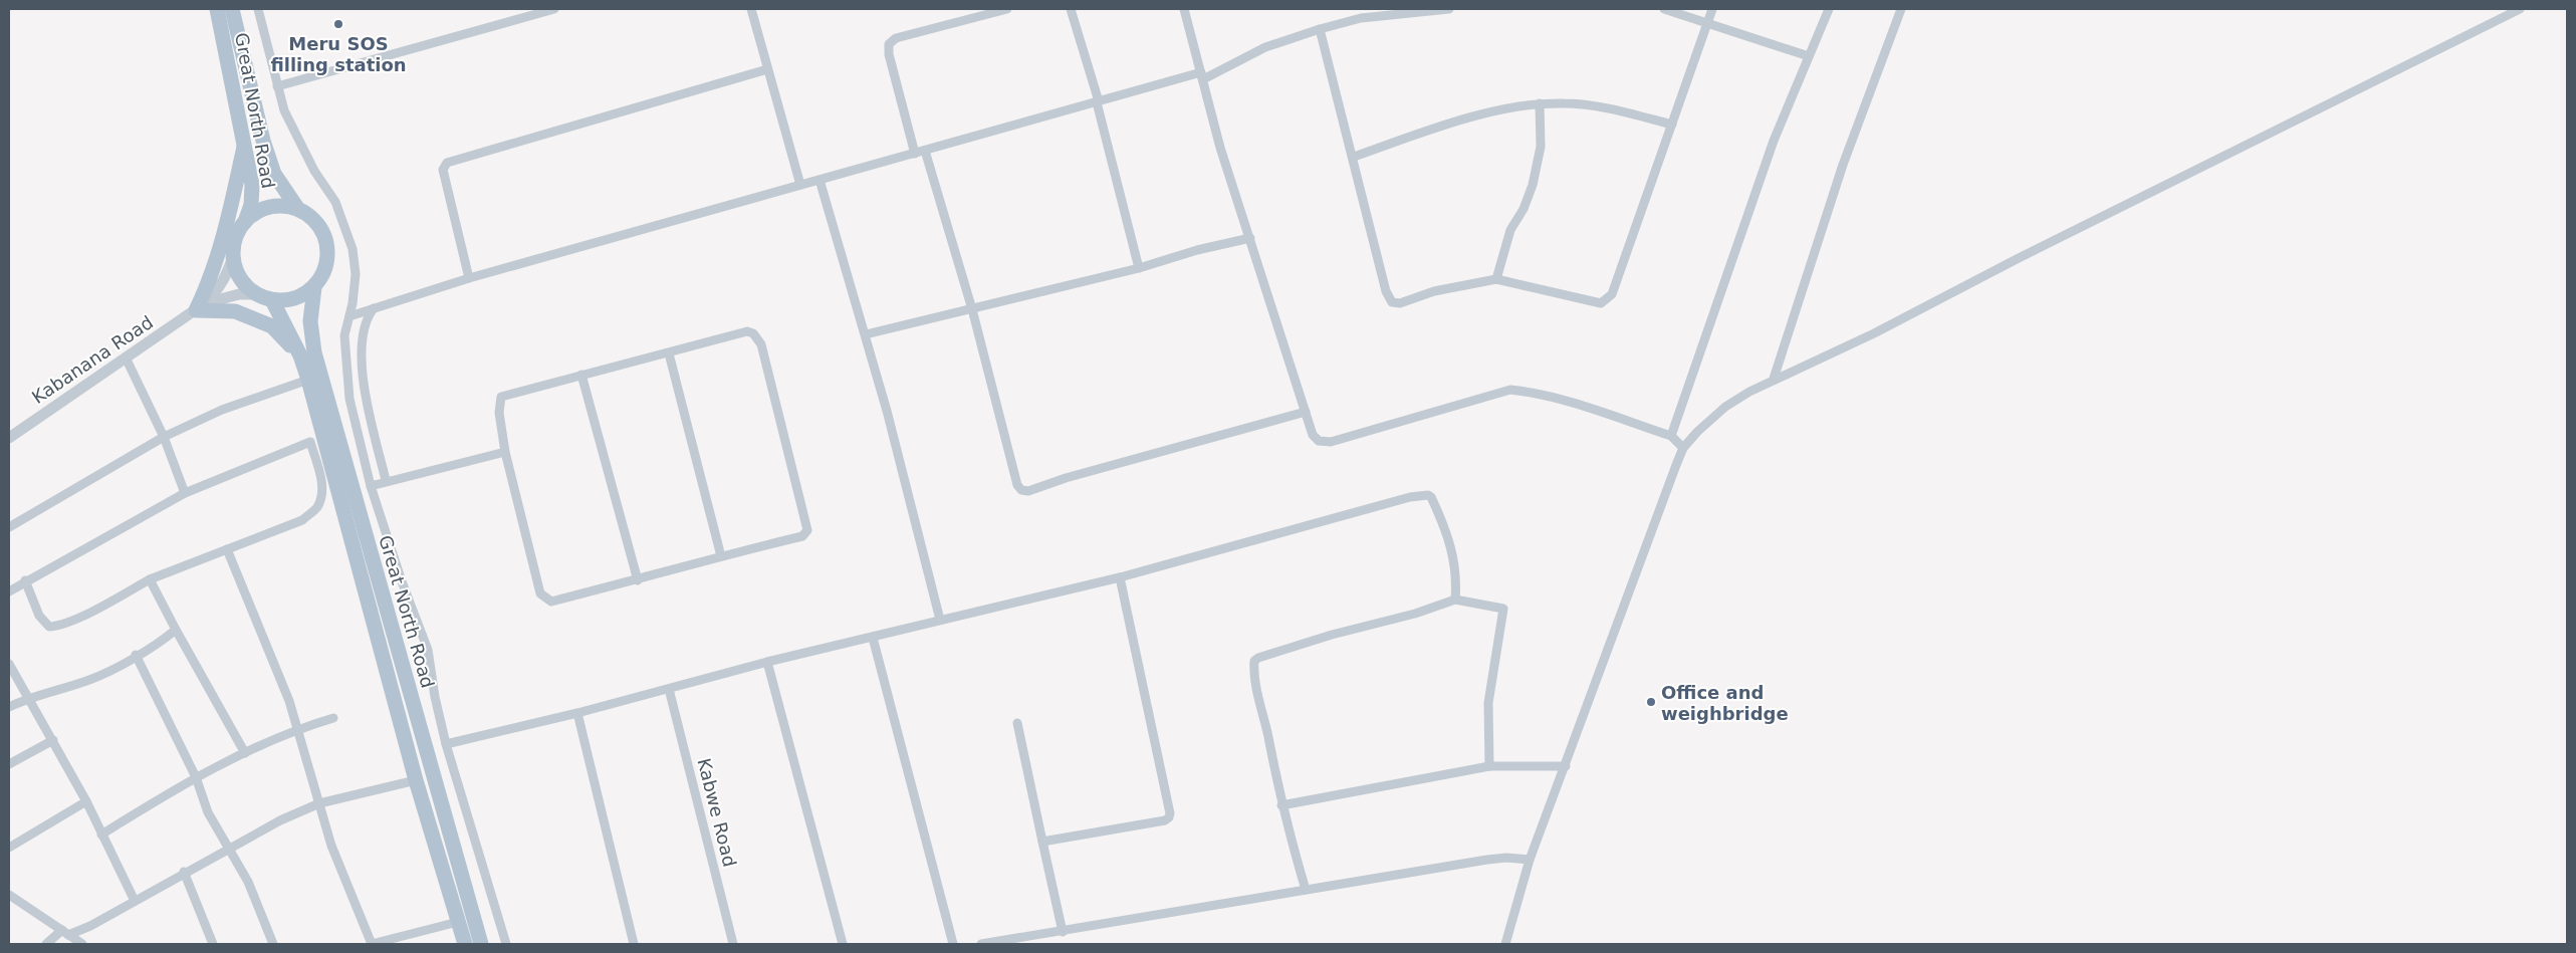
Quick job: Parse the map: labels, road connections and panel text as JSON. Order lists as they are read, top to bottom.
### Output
{
  "streets": {
    "main road": ["Great North Road"],
    "street": ["Kabanana Road", "Kabwe Road"]
  },
  "places": ["Meru SOS filling station", "Office and weighbridge"]
}
